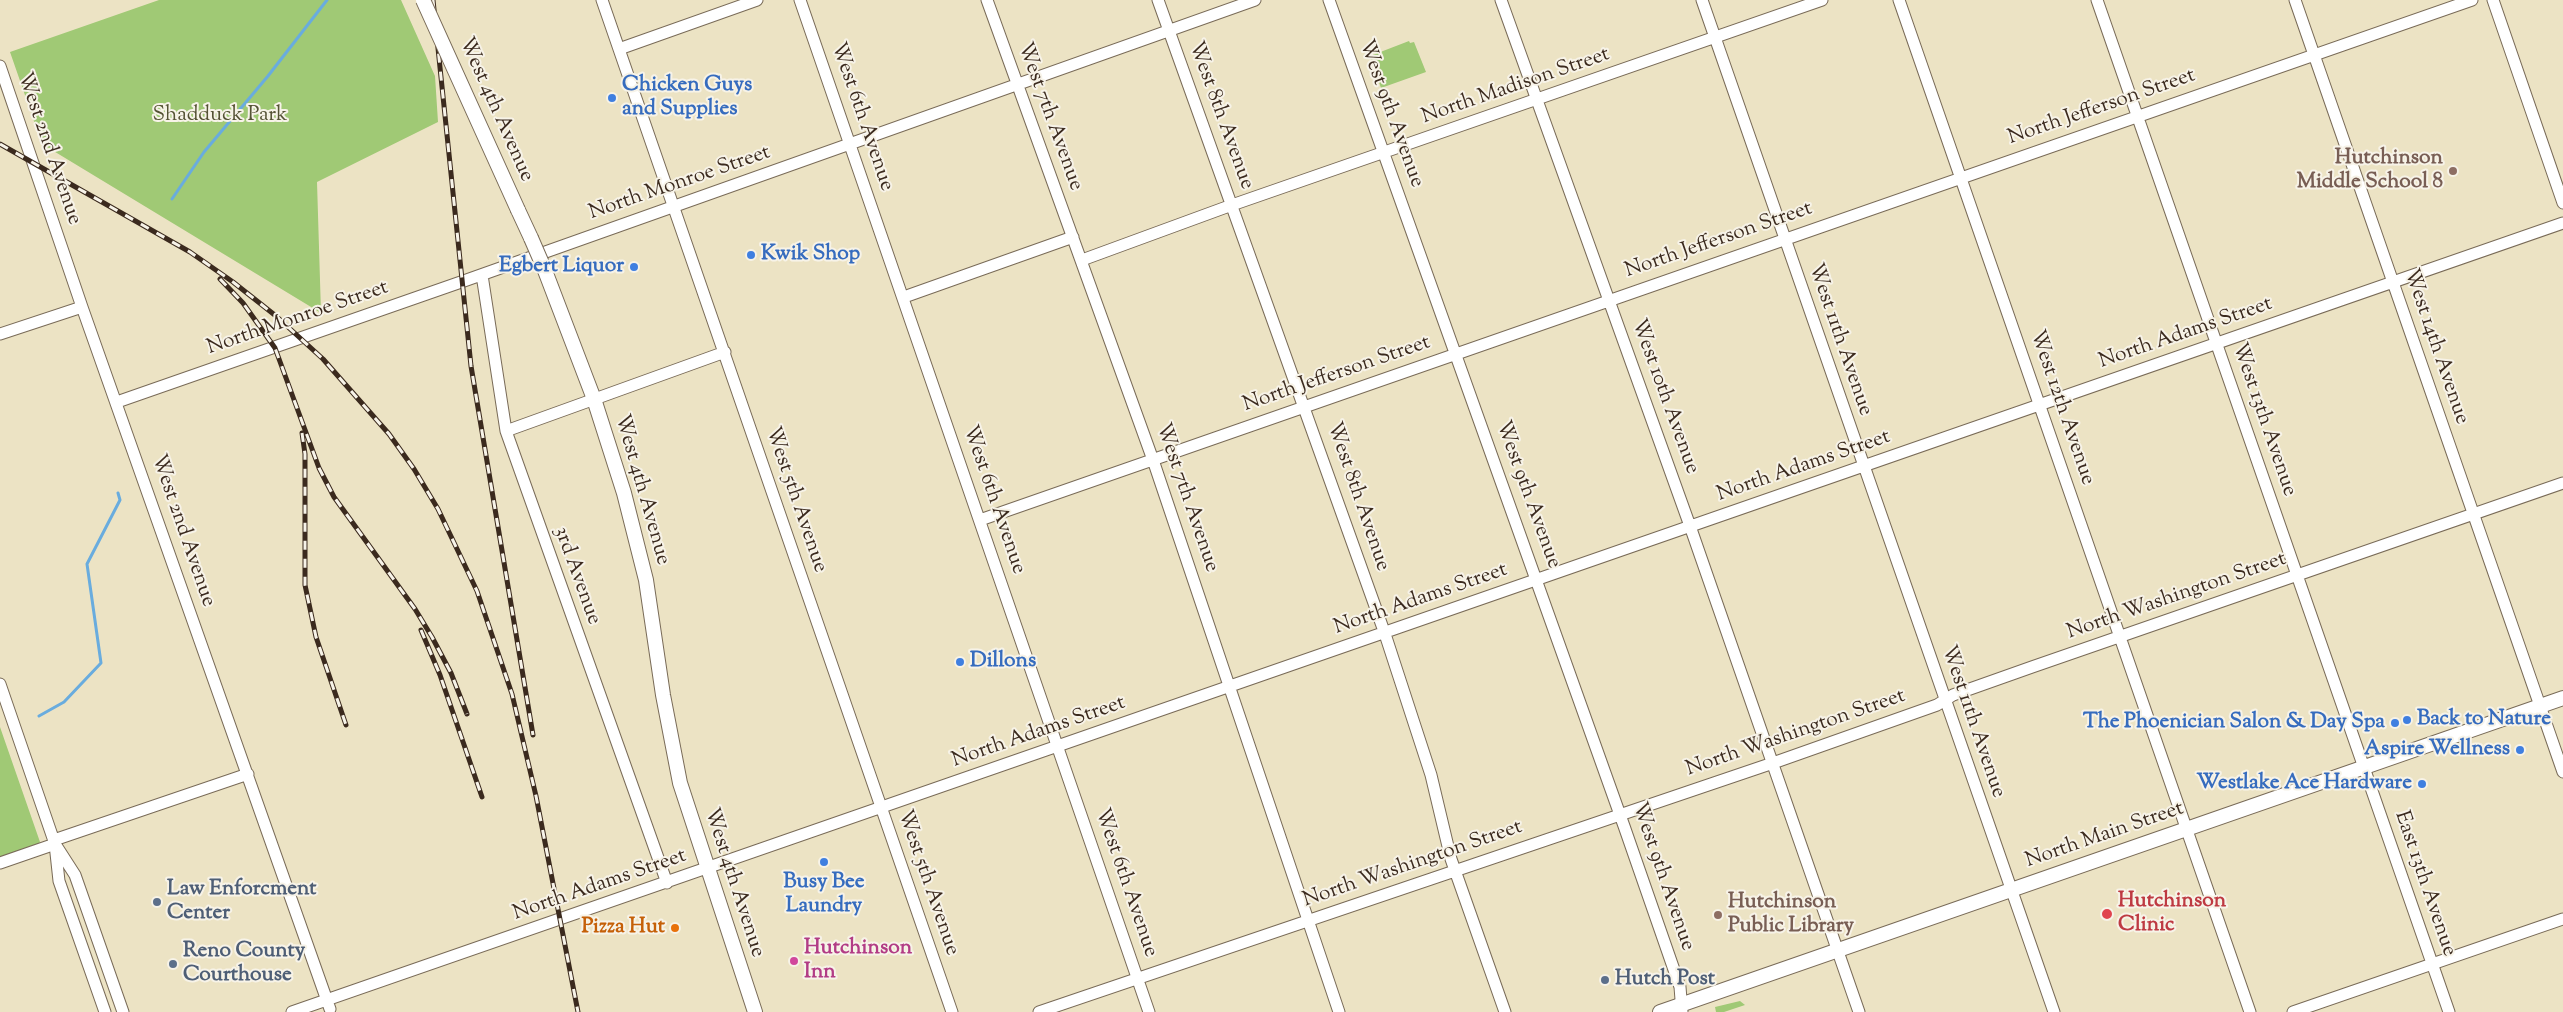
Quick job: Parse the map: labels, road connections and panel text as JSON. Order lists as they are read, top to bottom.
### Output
{
  "streets": {
    "main road": ["West 4th Avenue", "North Main Street"],
    "street": [
      "North Madison Street",
      "North Jefferson Street",
      "West 9th Avenue",
      "West 8th Avenue",
      "West 6th Avenue",
      "West 7th Avenue",
      "West 2nd Avenue",
      "North Monroe Street",
      "North Adams Street",
      "West 11th Avenue",
      "West 14th Avenue",
      "West 10th Avenue",
      "West 12th Avenue",
      "West 13th Avenue",
      "West 5th Avenue",
      "3rd Avenue",
      "North Washington Street",
      "East 13th Avenue"
    ]
  },
  "crossings": [
    ["North Madison Street", "West 9th Avenue"],
    ["North Madison Street", "West 8th Avenue"],
    ["North Madison Street", "West 7th Avenue"],
    ["North Madison Street", "West 11th Avenue"],
    ["North Madison Street", "West 10th Avenue"],
    ["North Jefferson Street", "West 9th Avenue"],
    ["North Jefferson Street", "West 8th Avenue"],
    ["North Jefferson Street", "West 6th Avenue"],
    ["North Jefferson Street", "West 7th Avenue"],
    ["North Jefferson Street", "West 11th Avenue"],
    ["North Jefferson Street", "West 14th Avenue"],
    ["North Jefferson Street", "West 10th Avenue"],
    ["North Jefferson Street", "West 12th Avenue"],
    ["North Jefferson Street", "West 13th Avenue"],
    ["West 4th Avenue", "North Adams Street"],
    ["West 9th Avenue", "North Adams Street"],
    ["West 9th Avenue", "North Washington Street"],
    ["West 9th Avenue", "North Main Street"],
    ["West 8th Avenue", "North Monroe Street"],
    ["West 8th Avenue", "North Adams Street"],
    ["West 8th Avenue", "North Washington Street"],
    ["West 6th Avenue", "North Monroe Street"],
    ["West 6th Avenue", "North Adams Street"],
    ["West 6th Avenue", "North Washington Street"],
    ["West 7th Avenue", "North Monroe Street"],
    ["West 7th Avenue", "North Adams Street"],
    ["West 7th Avenue", "North Washington Street"],
    ["West 2nd Avenue", "North Monroe Street"],
    ["West 2nd Avenue", "North Adams Street"],
    ["North Monroe Street", "West 5th Avenue"],
    ["North Monroe Street", "3rd Avenue"],
    ["North Adams Street", "West 11th Avenue"],
    ["North Adams Street", "West 14th Avenue"],
    ["North Adams Street", "West 10th Avenue"],
    ["North Adams Street", "West 12th Avenue"],
    ["North Adams Street", "West 13th Avenue"],
    ["North Adams Street", "West 5th Avenue"],
    ["North Adams Street", "3rd Avenue"],
    ["West 11th Avenue", "North Washington Street"],
    ["West 11th Avenue", "North Main Street"],
    ["West 14th Avenue", "North Washington Street"],
    ["West 14th Avenue", "North Main Street"],
    ["West 10th Avenue", "North Washington Street"],
    ["West 10th Avenue", "North Main Street"],
    ["West 12th Avenue", "North Washington Street"],
    ["West 12th Avenue", "North Main Street"],
    ["West 13th Avenue", "North Washington Street"],
    ["West 13th Avenue", "North Main Street"],
    ["West 13th Avenue", "East 13th Avenue"],
    ["North Main Street", "East 13th Avenue"]
  ],
  "parks": ["Shadduck Park"],
  "places": [
    "Chicken Guys and Supplies",
    "Hutchinson Middle School 8",
    "Kwik Shop",
    "Egbert Liquor",
    "Dillons",
    "Back to Nature",
    "The Phoenician Salon & Day Spa",
    "Aspire Wellness",
    "Westlake Ace Hardware",
    "Busy Bee Laundry",
    "Law Enforcment Center",
    "Hutchinson Clinic",
    "Hutchinson Public Library",
    "Pizza Hut",
    "Hutchinson Inn",
    "Reno County Courthouse",
    "Hutch Post"
  ]
}
